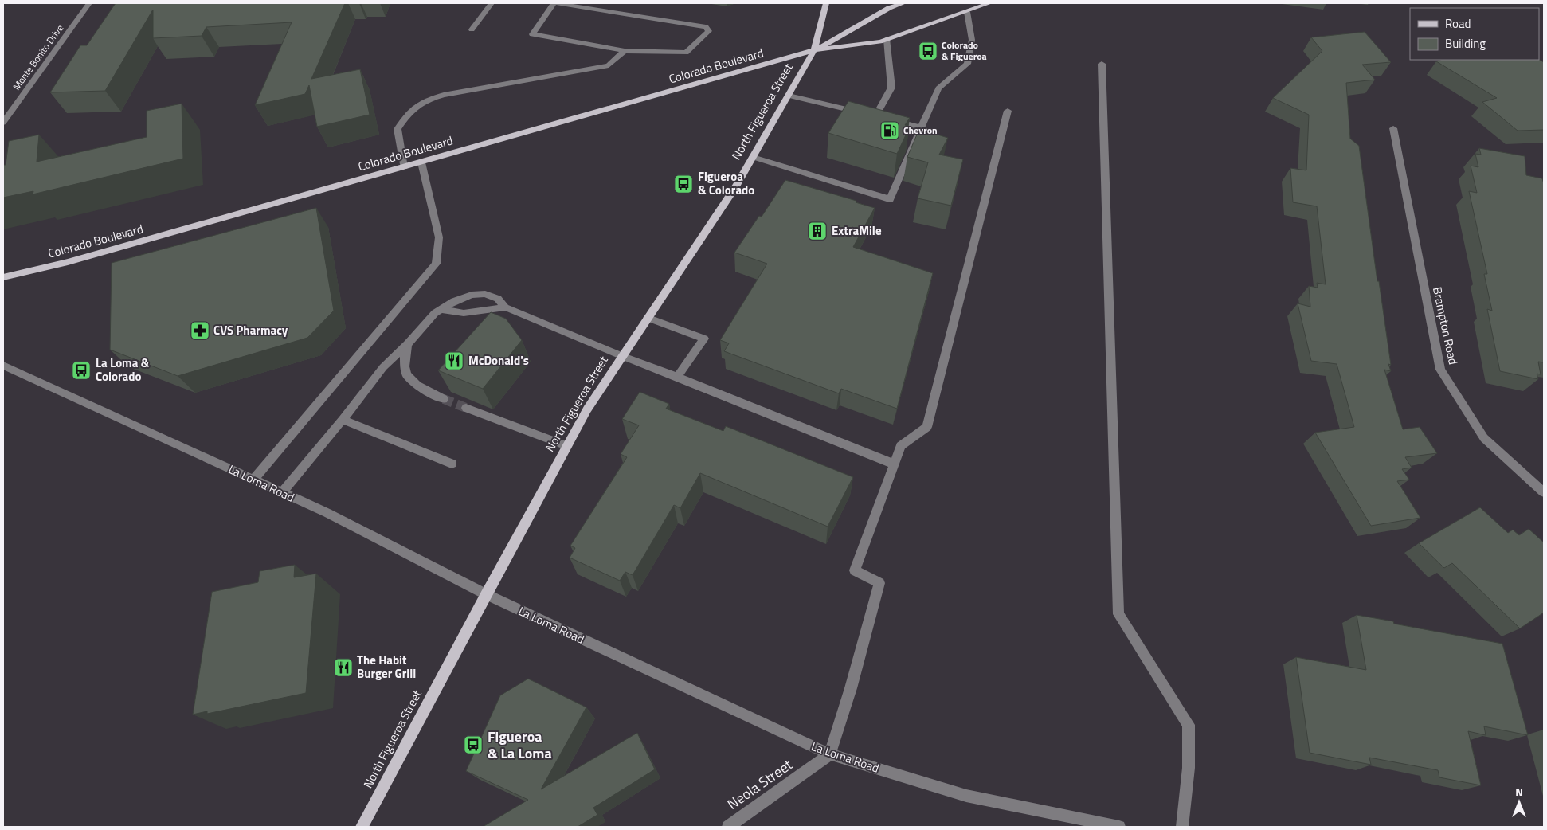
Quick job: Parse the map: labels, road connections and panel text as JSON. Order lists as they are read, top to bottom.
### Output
{
  "streets": {
    "main road": ["Colorado Boulevard", "North Figueroa Street"],
    "street": [
      "Monte Bonito Drive",
      "Brampton Road",
      "La Loma Road",
      "Neola Street"
    ]
  },
  "crossings": [
    ["Colorado Boulevard", "North Figueroa Street"],
    ["North Figueroa Street", "La Loma Road"],
    ["La Loma Road", "Neola Street"]
  ],
  "places": {
    "bus stop": [
      "Colorado & Figueroa",
      "Figueroa & Colorado",
      "La Loma & Colorado",
      "Figueroa & La Loma"
    ],
    "fuel station": ["Chevron"],
    "building": ["ExtraMile"],
    "pharmacy": ["CVS Pharmacy"],
    "restaurant": ["McDonald's", "The Habit Burger Grill"]
  },
  "legend": ["Road", "Building"],
  "north": "top"
}
